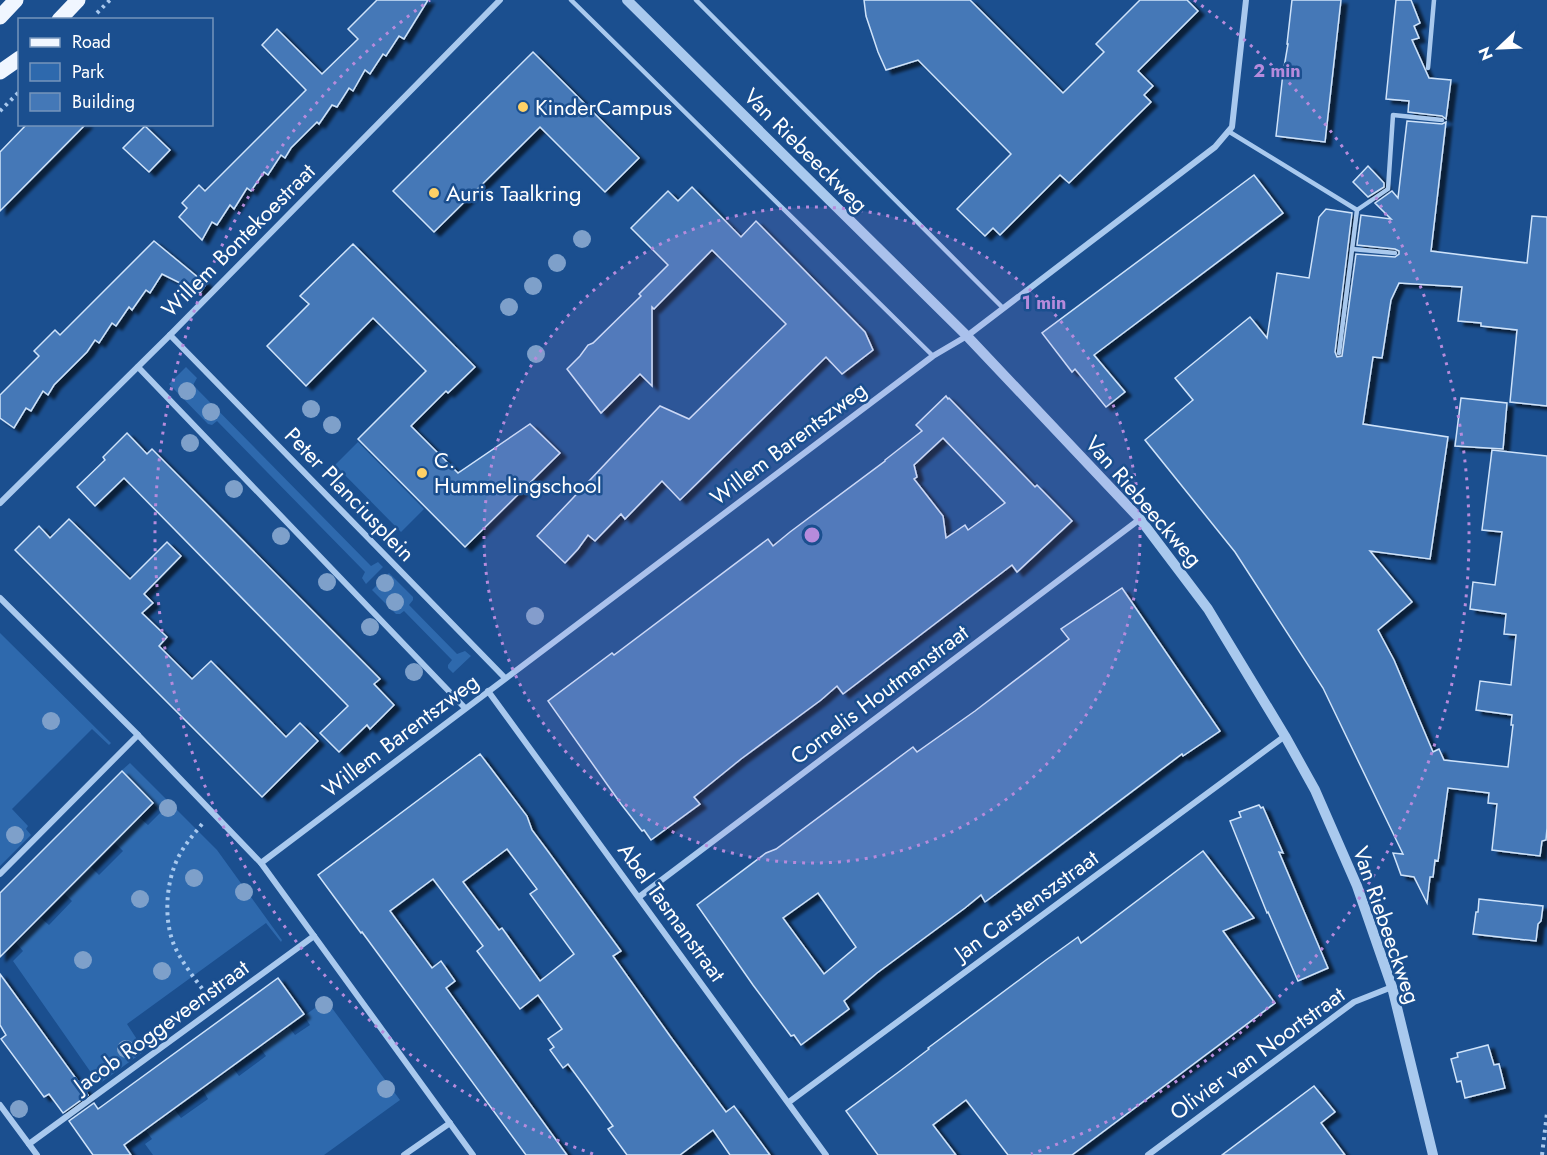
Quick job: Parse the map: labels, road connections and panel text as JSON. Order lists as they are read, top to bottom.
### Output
{
  "streets": {
    "street": [
      "Van Riebeeckweg",
      "Willem Bontekoestraat",
      "Willem Barentszweg",
      "Peter Planciusplein",
      "Cornelis Houtmanstraat",
      "Jan Carstenszstraat",
      "Abel Tasmanstraat",
      "Jacob Roggeveenstraat",
      "Olivier van Noortstraat"
    ]
  },
  "crossings": [
    ["Van Riebeeckweg", "Willem Barentszweg"],
    ["Van Riebeeckweg", "Cornelis Houtmanstraat"],
    ["Van Riebeeckweg", "Jan Carstenszstraat"],
    ["Van Riebeeckweg", "Olivier van Noortstraat"],
    ["Willem Bontekoestraat", "Peter Planciusplein"],
    ["Willem Barentszweg", "Peter Planciusplein"],
    ["Willem Barentszweg", "Abel Tasmanstraat"],
    ["Cornelis Houtmanstraat", "Abel Tasmanstraat"],
    ["Jan Carstenszstraat", "Abel Tasmanstraat"]
  ],
  "places": ["KinderCampus", "Auris Taalkring", "C. Hummelingschool"],
  "legend": ["Road", "Park", "Building"],
  "north": "bottom left",
  "rings": ["2 min", "1 min"]
}
